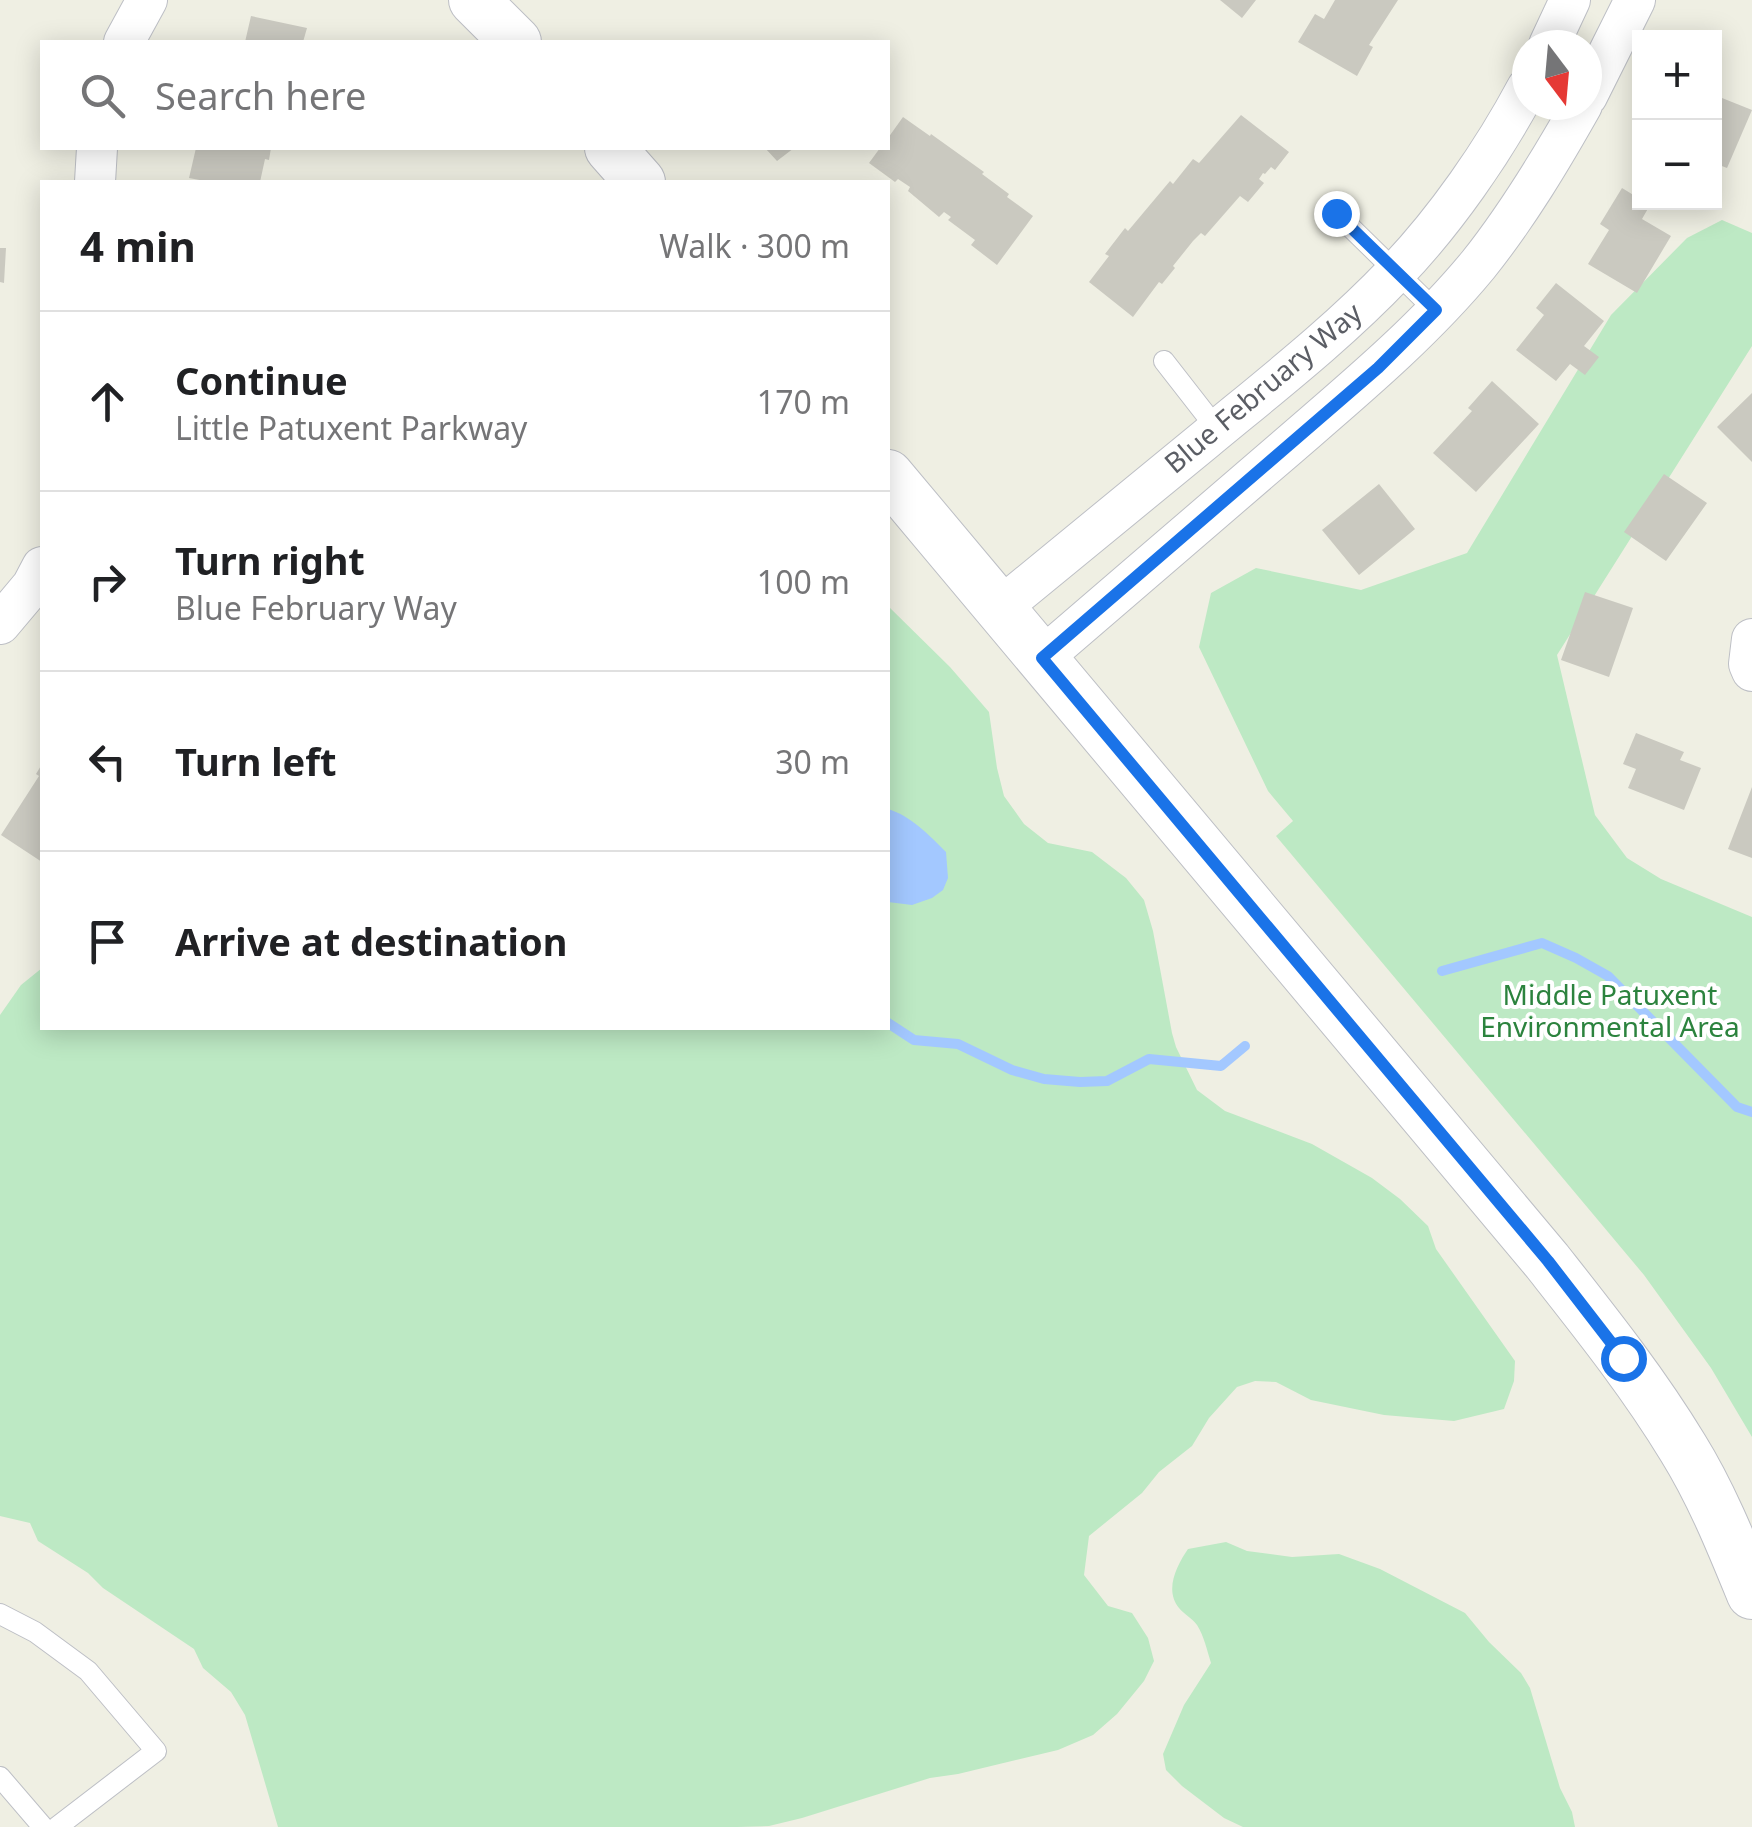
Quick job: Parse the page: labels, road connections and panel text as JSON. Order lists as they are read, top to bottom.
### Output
{
  "streets": {
    "street": ["Blue February Way"]
  },
  "parks": ["Middle Patuxent Environmental Area"],
  "north": "bottom",
  "page": {
    "map_buttons": ["+", "−"],
    "search": "Search here",
    "heading": ["4 min", "Walk · 300 m"],
    "list": [
      ["Continue", "Little Patuxent Parkway", "170 m"],
      ["Turn right", "Blue February Way", "100 m"],
      ["Turn left", "30 m"],
      "Arrive at destination"
    ]
  }
}
